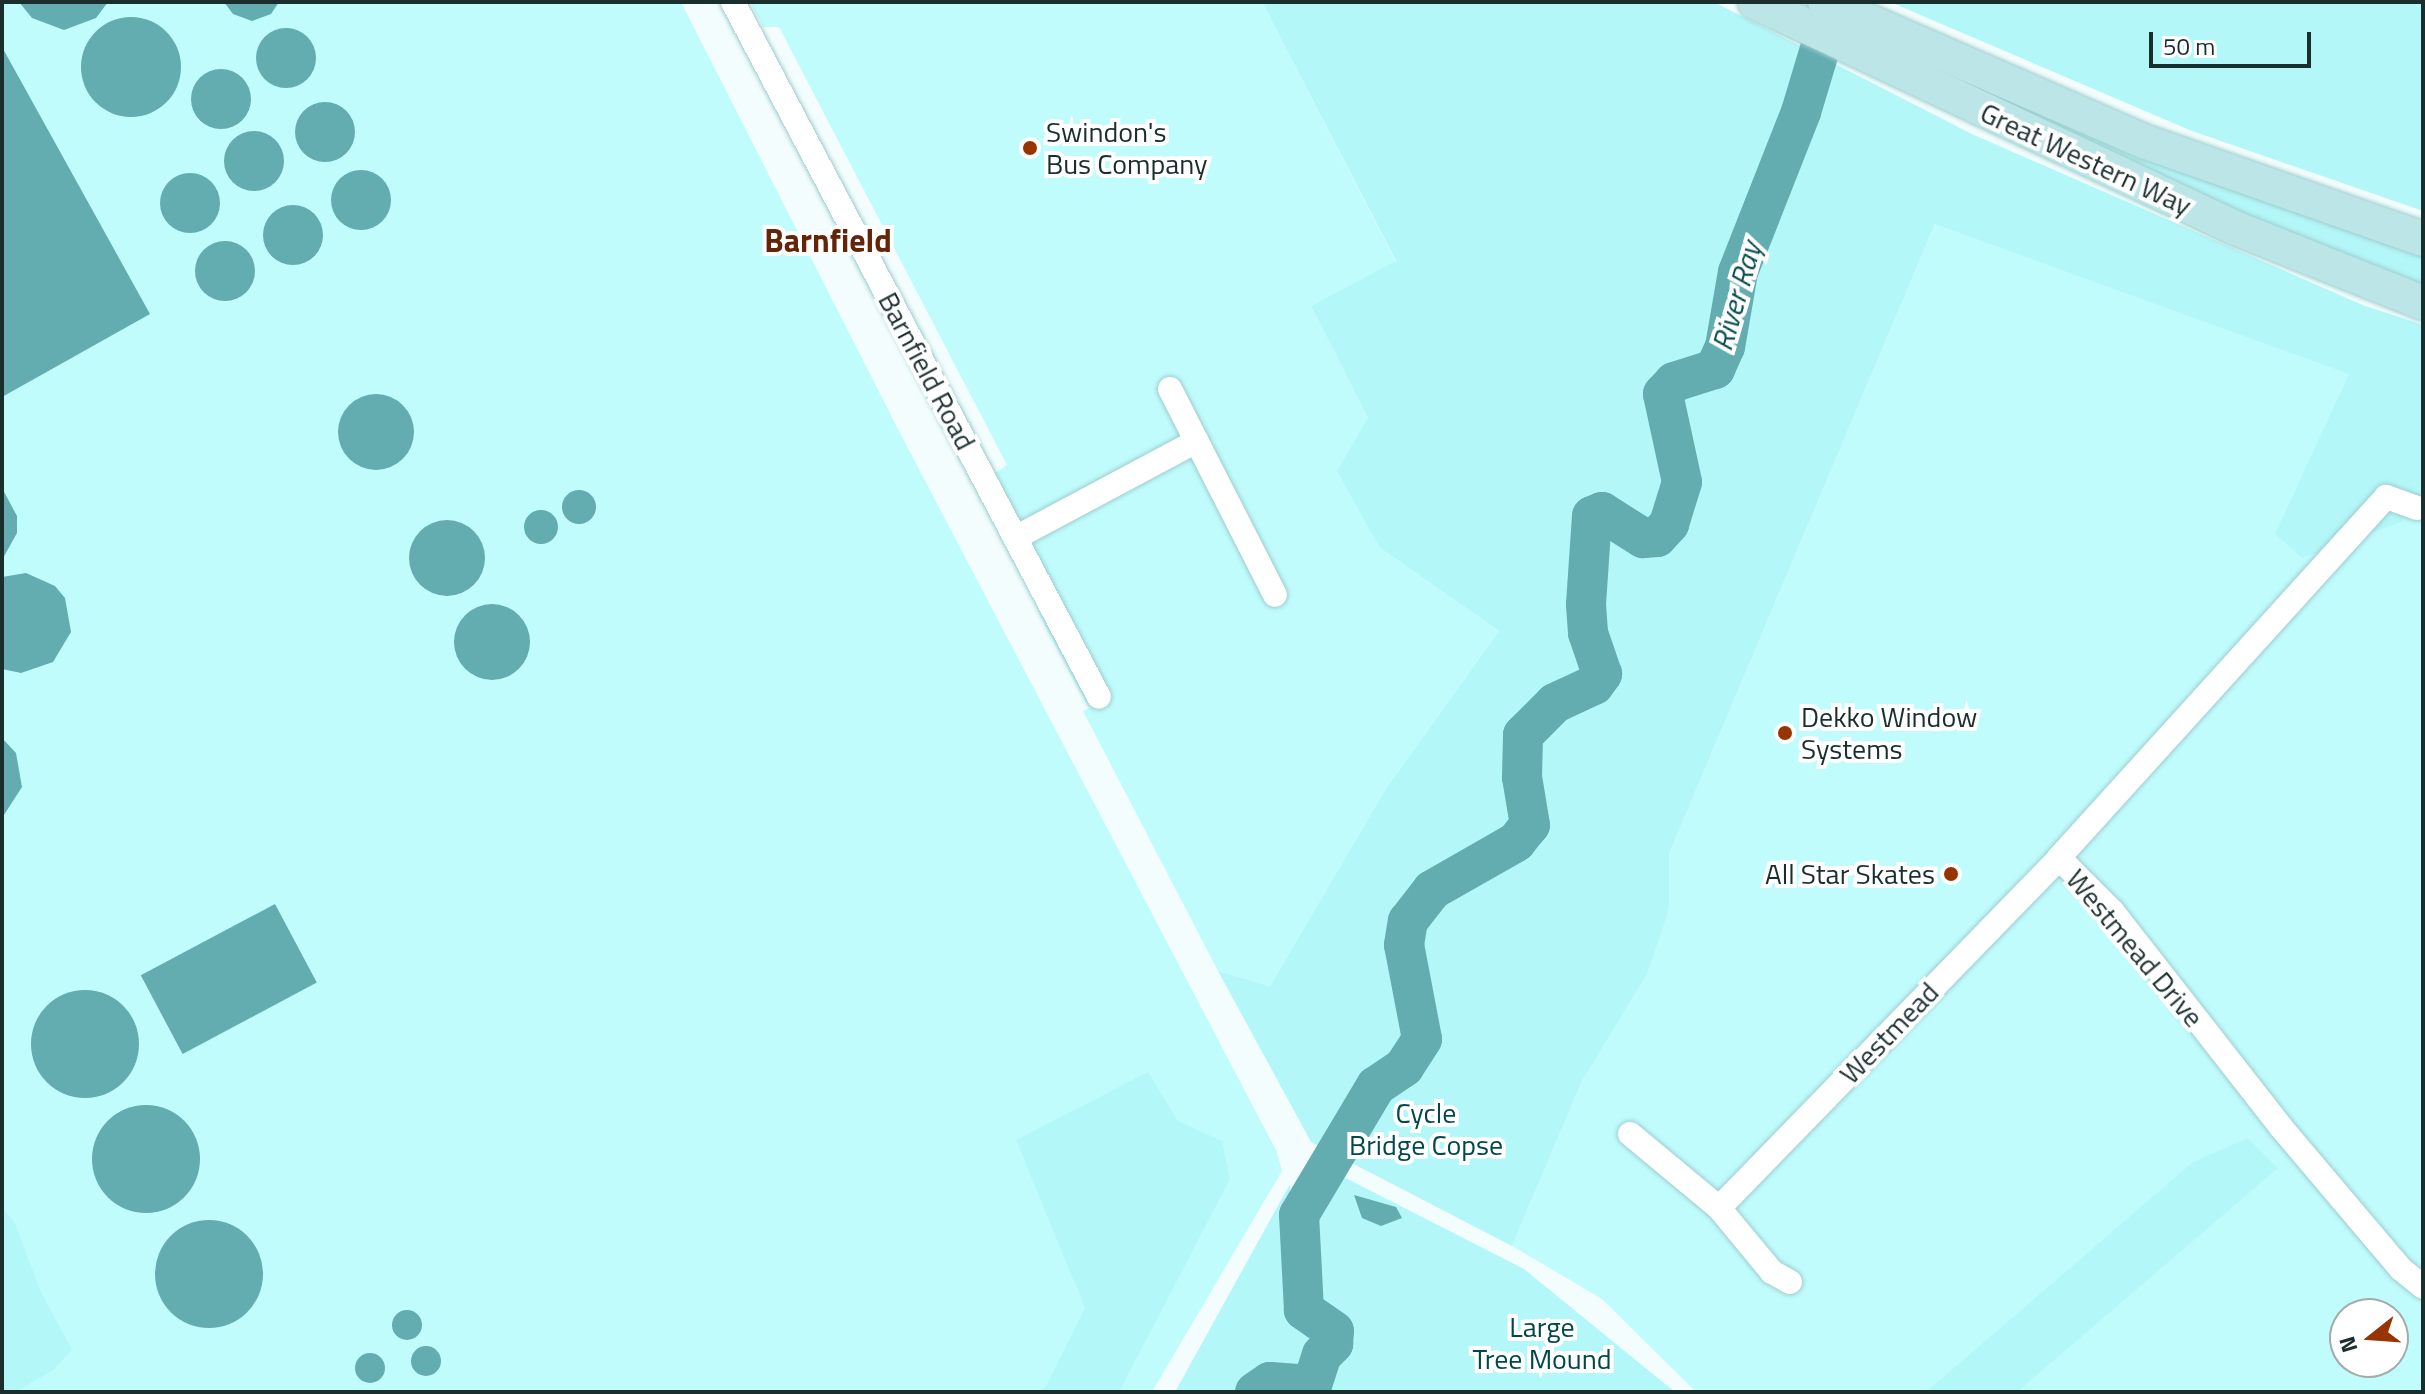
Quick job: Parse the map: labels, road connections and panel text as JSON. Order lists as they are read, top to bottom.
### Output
{
  "streets": {
    "main road": ["Great Western Way"],
    "street": ["Barnfield Road", "Westmead Drive", "Westmead"]
  },
  "crossings": [
    ["Westmead Drive", "Westmead"]
  ],
  "districts": ["Barnfield"],
  "water": ["River Ray"],
  "parks": ["Cycle Bridge Copse", "Large Tree Mound"],
  "places": ["Swindon's Bus Company", "Dekko Window Systems", "All Star Skates"],
  "scale_bar": "50 m",
  "north": "left"
}
